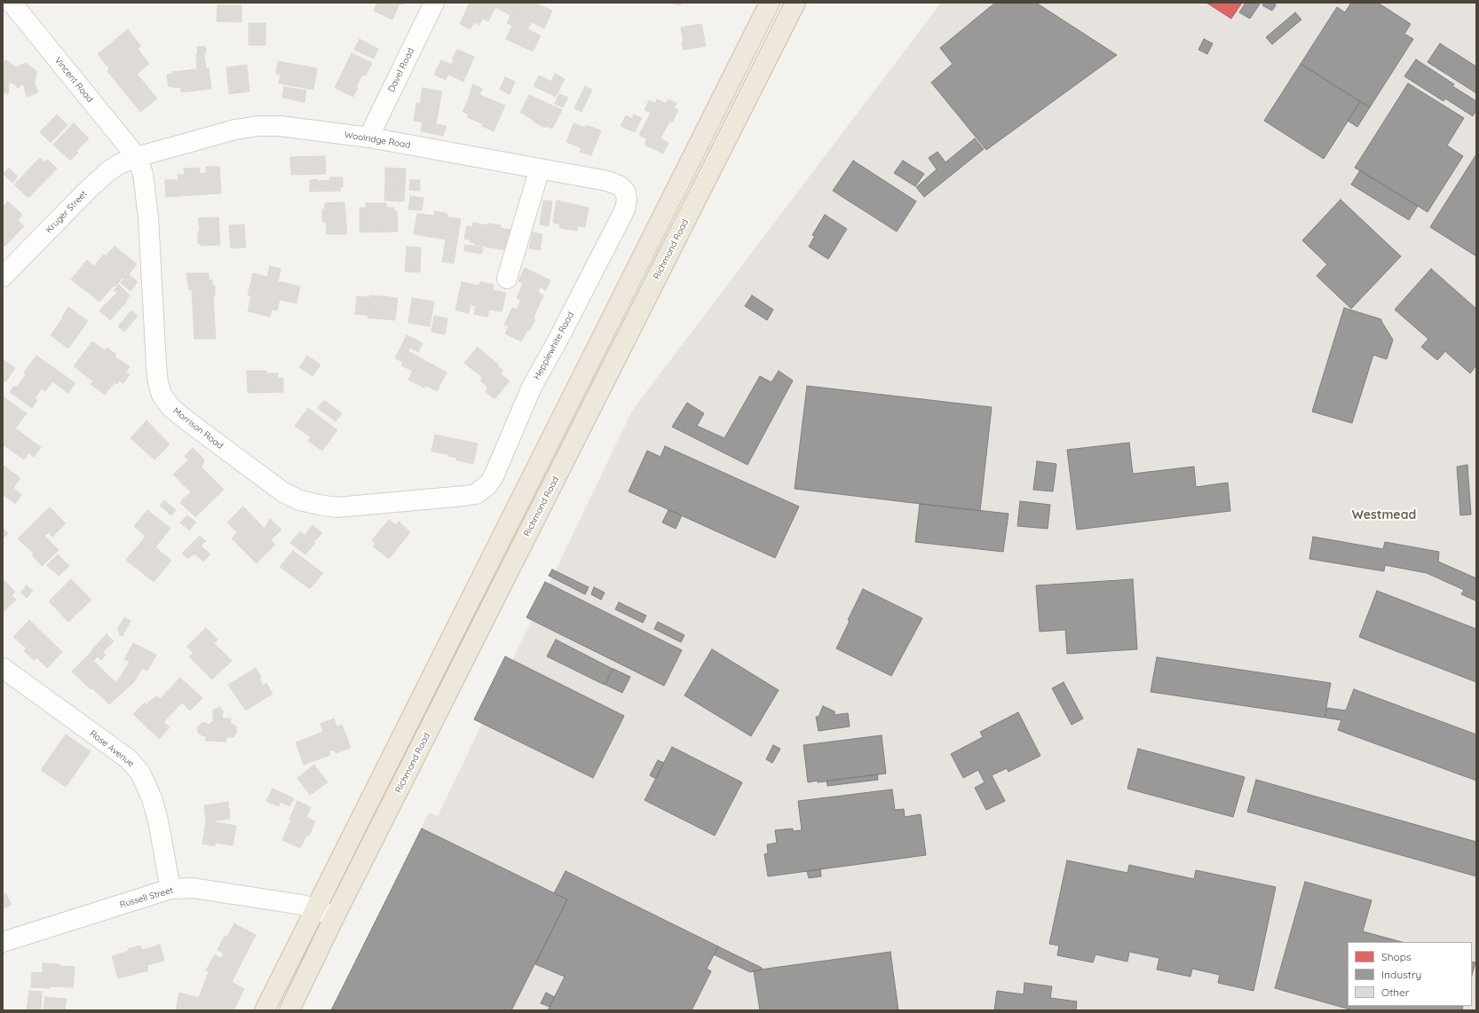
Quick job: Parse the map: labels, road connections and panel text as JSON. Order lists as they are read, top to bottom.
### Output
{
  "streets": {
    "highway": ["Richmond Road"],
    "street": [
      "Davel Road",
      "Vincent Road",
      "Woolridge Road",
      "Kruger Street",
      "Hepplewhite Road",
      "Morrison Road",
      "Rose Avenue",
      "Russell Street"
    ]
  },
  "crossings": [
    ["Davel Road", "Woolridge Road"],
    ["Vincent Road", "Woolridge Road"],
    ["Vincent Road", "Kruger Street"],
    ["Vincent Road", "Morrison Road"],
    ["Woolridge Road", "Kruger Street"],
    ["Woolridge Road", "Hepplewhite Road"],
    ["Woolridge Road", "Morrison Road"],
    ["Kruger Street", "Morrison Road"],
    ["Richmond Road", "Russell Street"],
    ["Hepplewhite Road", "Morrison Road"],
    ["Rose Avenue", "Russell Street"]
  ],
  "districts": ["Westmead"],
  "legend": ["Shops", "Industry", "Other"]
}
